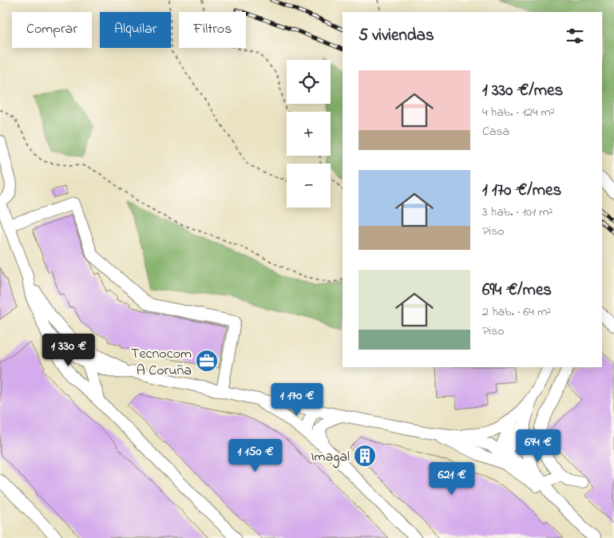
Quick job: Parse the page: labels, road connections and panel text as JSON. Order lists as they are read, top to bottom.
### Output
{
  "places": {
    "office": ["Tecnocom A Coruña"],
    "building": ["Imagal"]
  },
  "page": {
    "chip": ["Comprar", "Alquilar", "Filtros"],
    "heading": "5 viviendas",
    "map_buttons": ["+", "−"],
    "list": [
      {
        "name": "1 330 €/mes",
        "note": "4 hab. · 124 m² · Casa"
      },
      {
        "name": "1 170 €/mes",
        "note": "3 hab. · 101 m² · Piso"
      },
      {
        "name": "694 €/mes",
        "note": "2 hab. · 64 m² · Piso"
      }
    ],
    "price": [
      "1 330 €",
      "1 170 €",
      "694 €",
      "1 150 €",
      "621 €"
    ]
  }
}
